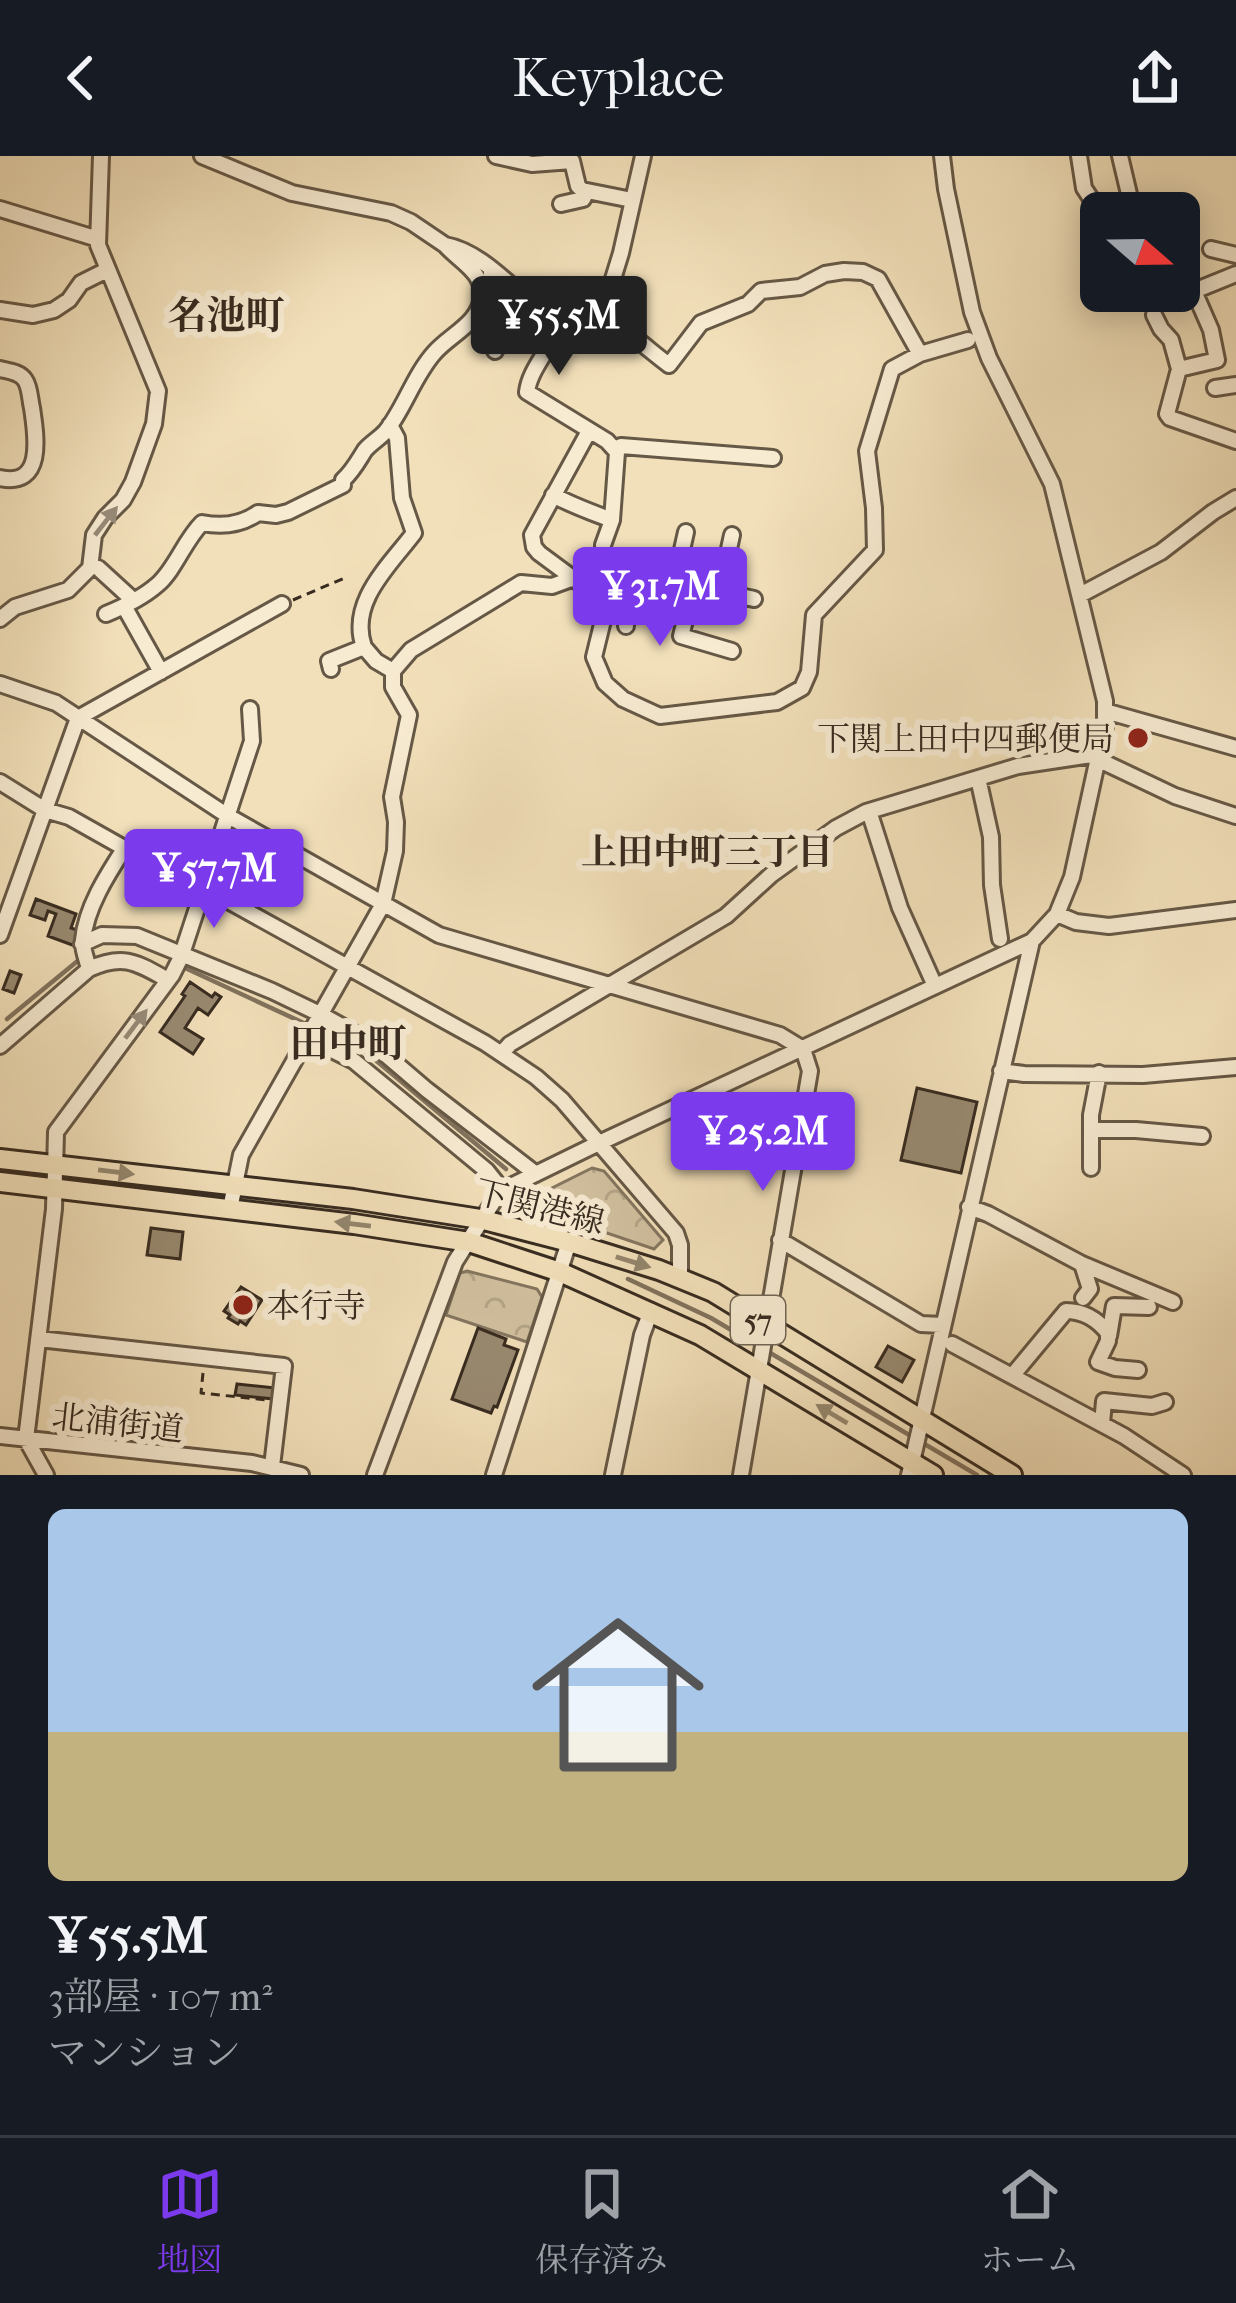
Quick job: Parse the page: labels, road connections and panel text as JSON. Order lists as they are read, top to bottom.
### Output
{
  "streets": {
    "main road": ["下関港線", "57"],
    "street": ["北浦街道"]
  },
  "districts": ["名池町", "上田中町三丁目", "田中町"],
  "places": ["下関上田中四郵便局", "本行寺"],
  "north": "right",
  "page": {
    "header": "Keyplace",
    "price": [
      "¥55.5M",
      "¥31.7M",
      "¥57.7M",
      "¥25.2M"
    ],
    "list": [
      {
        "name": "¥55.5M",
        "note": "3部屋 · 107 m² · マンション"
      }
    ],
    "tabs": ["地図", "保存済み", "ホーム"]
  }
}
